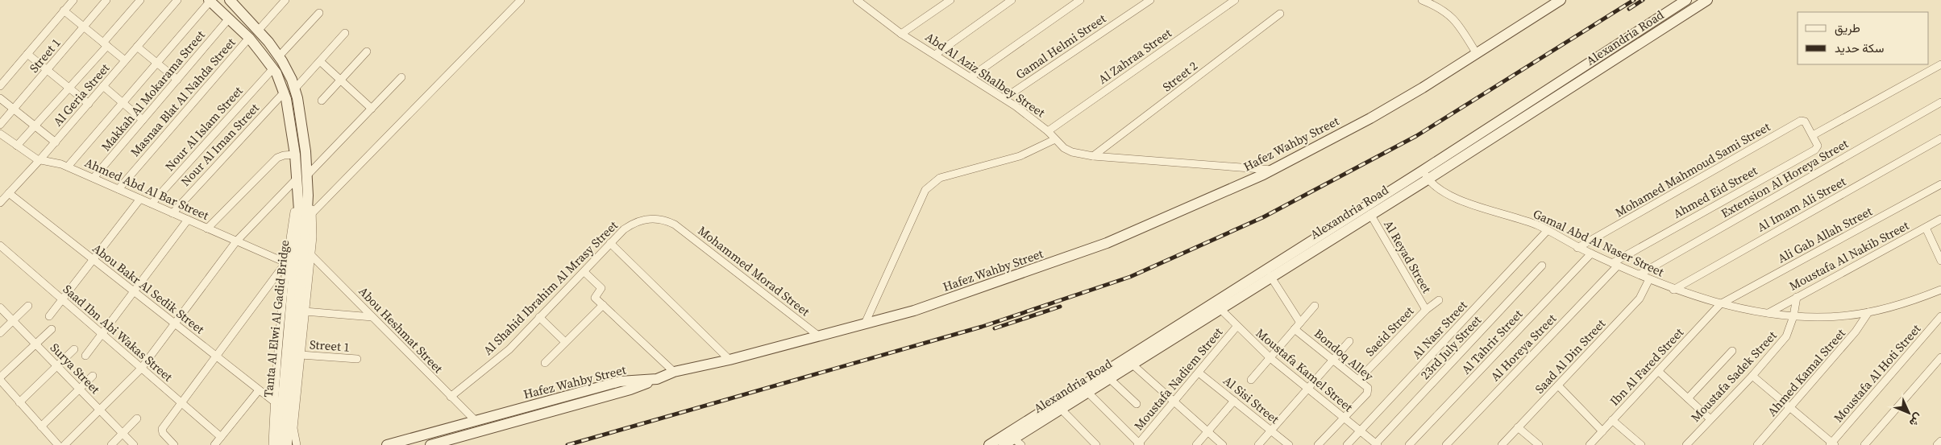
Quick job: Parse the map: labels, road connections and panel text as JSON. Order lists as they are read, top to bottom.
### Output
{
  "streets": {
    "main road": ["Alexandria Road", "Hafez Wahby Street", "Tanta Al Elwi Al Gadid Bridge"],
    "street": [
      "Gamal Helmi Street",
      "Street 1",
      "Al Zahraa Street",
      "Abd Al Aziz Shalbey Street",
      "Street 2",
      "Makkah Al Mokarama Street",
      "Al Geria Street",
      "Masnaa Blat Al Nahda Street",
      "Nour Al Islam Street",
      "Nour Al Iman Street",
      "Mohamed Mahmoud Sami Street",
      "Extension Al Horeya Street",
      "Ahmed Abd Al Bar Street",
      "Ahmed Eid Street",
      "Al Imam Ali Street",
      "Ali Gab Allah Street",
      "Gamal Abd Al Naser Street",
      "Moustafa Al Nakib Street",
      "Al Reyad Street",
      "Mohammed Morad Street",
      "Al Shahid Ibrahim Al Mrasy Street",
      "Abou Bakr Al Sedik Street",
      "Abou Heshmat Street",
      "Al Nasr Street",
      "Saeid Street",
      "Saad Ibn Abi Wakas Street",
      "Al Tahrir Street",
      "23rd July Street",
      "Al Horeya Street",
      "Bondoq Alley",
      "Saad Al Din Street",
      "Ibn Al Fared Street",
      "Surya Street",
      "Moustafa Kamel Street",
      "Ahmed Kamal Street",
      "Moustafa Al Hoti Street",
      "Moustafa Sadek Street",
      "Moustafa Nadiem Street",
      "Al Sisi Street"
    ]
  },
  "crossings": [
    ["Alexandria Road", "Gamal Abd Al Naser Street"],
    ["Alexandria Road", "Al Reyad Street"],
    ["Alexandria Road", "Moustafa Kamel Street"],
    ["Gamal Helmi Street", "Abd Al Aziz Shalbey Street"],
    ["Al Zahraa Street", "Abd Al Aziz Shalbey Street"],
    ["Abd Al Aziz Shalbey Street", "Street 2"],
    ["Abd Al Aziz Shalbey Street", "Hafez Wahby Street"],
    ["Makkah Al Mokarama Street", "Ahmed Abd Al Bar Street"],
    ["Al Geria Street", "Ahmed Abd Al Bar Street"],
    ["Al Geria Street", "Abou Bakr Al Sedik Street"],
    ["Masnaa Blat Al Nahda Street", "Ahmed Abd Al Bar Street"],
    ["Nour Al Islam Street", "Ahmed Abd Al Bar Street"],
    ["Hafez Wahby Street", "Mohammed Morad Street"],
    ["Hafez Wahby Street", "Abou Heshmat Street"],
    ["Nour Al Iman Street", "Ahmed Abd Al Bar Street"],
    ["Mohamed Mahmoud Sami Street", "Ahmed Eid Street"],
    ["Mohamed Mahmoud Sami Street", "Gamal Abd Al Naser Street"],
    ["Extension Al Horeya Street", "Gamal Abd Al Naser Street"],
    ["Ahmed Abd Al Bar Street", "Tanta Al Elwi Al Gadid Bridge"],
    ["Ahmed Abd Al Bar Street", "Abou Heshmat Street"],
    ["Ahmed Eid Street", "Gamal Abd Al Naser Street"],
    ["Ahmed Eid Street", "Al Horeya Street"],
    ["Al Imam Ali Street", "Gamal Abd Al Naser Street"],
    ["Ali Gab Allah Street", "Gamal Abd Al Naser Street"],
    ["Ali Gab Allah Street", "Ibn Al Fared Street"],
    ["Gamal Abd Al Naser Street", "Moustafa Al Nakib Street"],
    ["Gamal Abd Al Naser Street", "Al Nasr Street"],
    ["Gamal Abd Al Naser Street", "Al Tahrir Street"],
    ["Gamal Abd Al Naser Street", "Al Horeya Street"],
    ["Gamal Abd Al Naser Street", "Saad Al Din Street"],
    ["Gamal Abd Al Naser Street", "Ibn Al Fared Street"],
    ["Gamal Abd Al Naser Street", "Ahmed Kamal Street"],
    ["Gamal Abd Al Naser Street", "Moustafa Sadek Street"],
    ["Moustafa Al Nakib Street", "Moustafa Sadek Street"],
    ["Al Reyad Street", "Saeid Street"],
    ["Mohammed Morad Street", "Al Shahid Ibrahim Al Mrasy Street"],
    ["Al Shahid Ibrahim Al Mrasy Street", "Abou Heshmat Street"],
    ["Tanta Al Elwi Al Gadid Bridge", "Abou Heshmat Street"],
    ["Al Nasr Street", "Moustafa Kamel Street"],
    ["Saeid Street", "Bondoq Alley"],
    ["23rd July Street", "Moustafa Kamel Street"],
    ["Bondoq Alley", "Moustafa Kamel Street"],
    ["Moustafa Kamel Street", "Moustafa Nadiem Street"],
    ["Moustafa Nadiem Street", "Al Sisi Street"]
  ],
  "legend": ["طريق", "سكة حديد"],
  "north": "bottom right"
}
